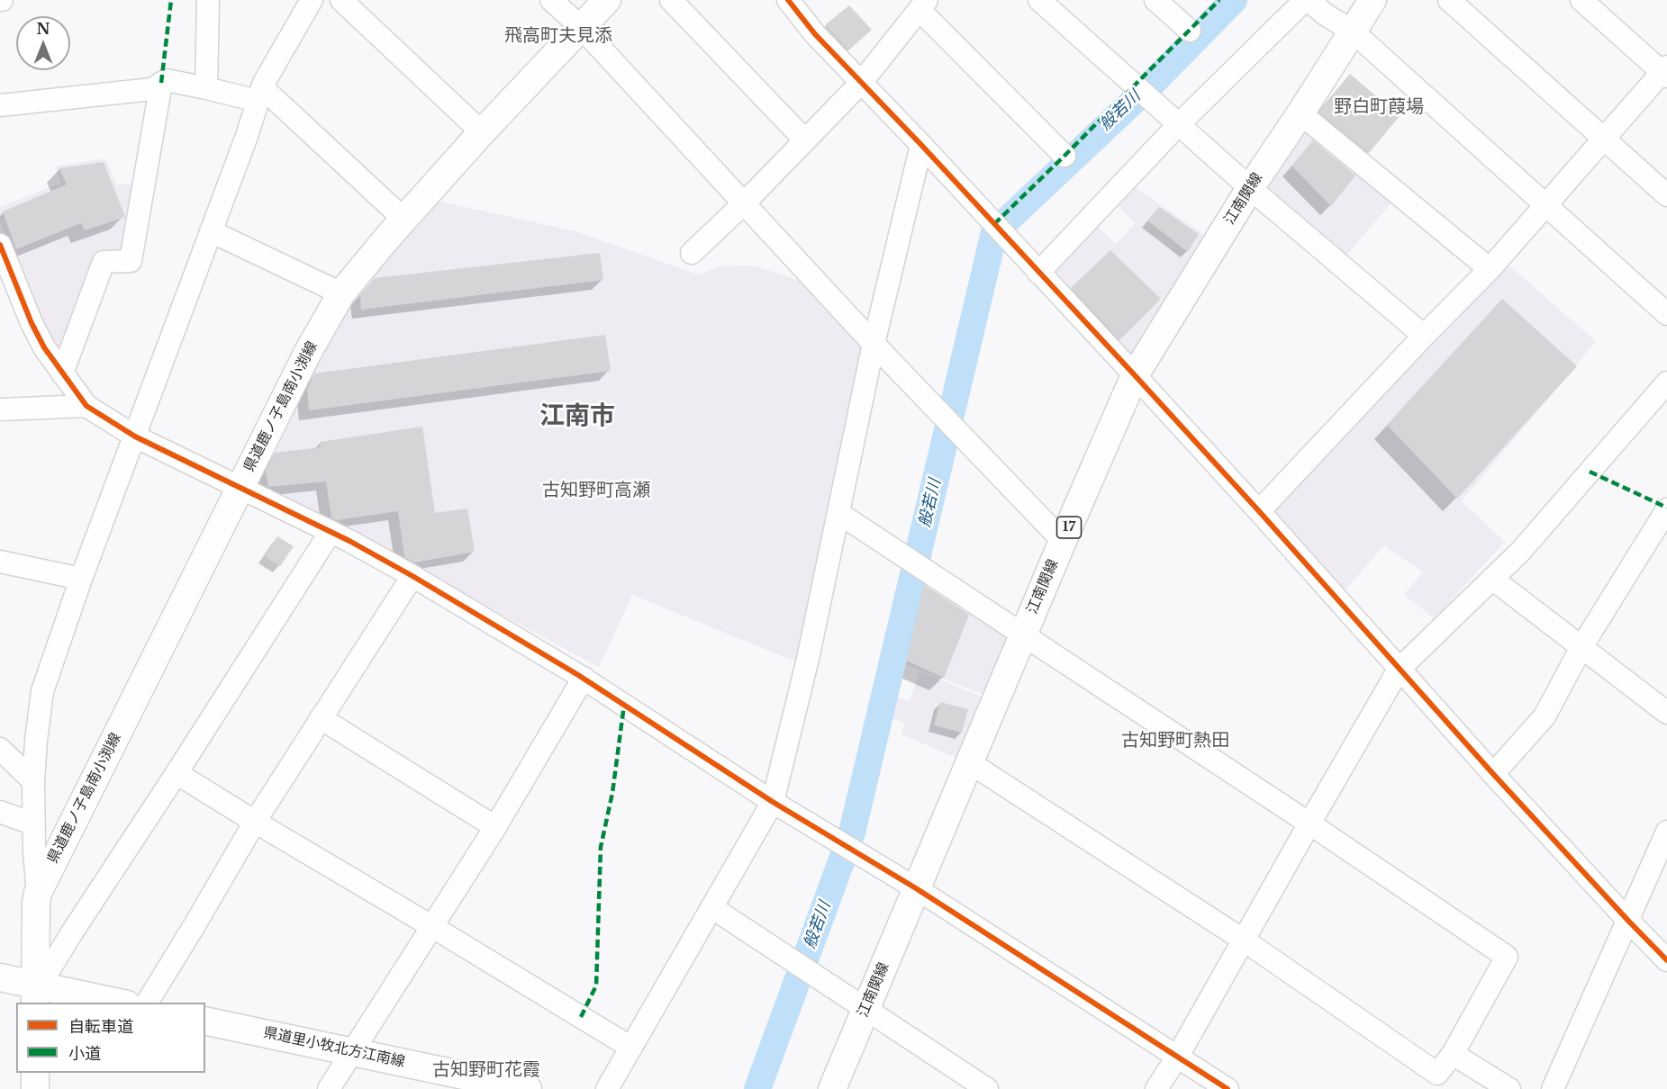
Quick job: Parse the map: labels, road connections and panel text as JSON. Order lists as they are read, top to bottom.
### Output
{
  "streets": {
    "main road": [
      "江南関線",
      "県道鹿ノ子島南小渕線",
      "17",
      "県道里小牧北方江南線"
    ]
  },
  "districts": [
    "飛高町夫見添",
    "野白町葭場",
    "江南市",
    "古知野町高瀬",
    "古知野町熱田",
    "古知野町花霞"
  ],
  "water": ["般若川"],
  "legend": ["自転車道", "小道"],
  "north": "top"
}
